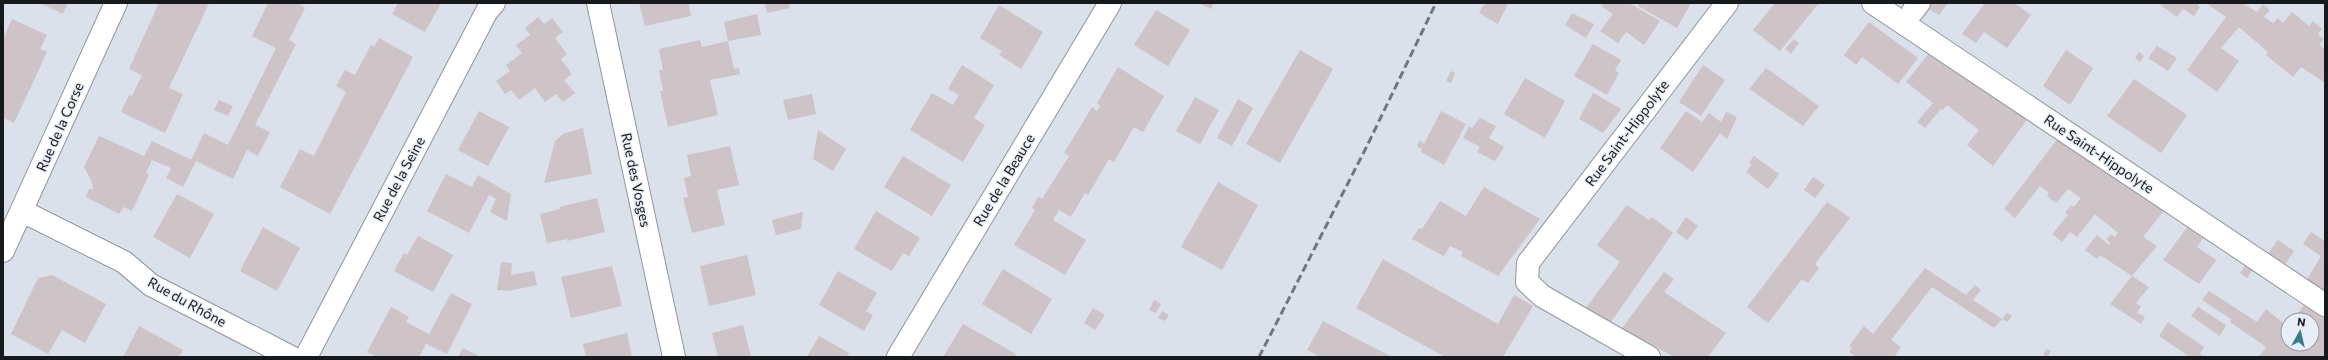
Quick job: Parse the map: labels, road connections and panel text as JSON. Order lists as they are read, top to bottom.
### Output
{
  "streets": {
    "street": [
      "Rue de la Corse",
      "Rue Saint-Hippolyte",
      "Rue de la Seine",
      "Rue des Vosges",
      "Rue de la Beauce",
      "Rue du Rhône"
    ]
  },
  "crossings": [
    ["Rue de la Corse", "Rue du Rhône"]
  ],
  "north": "top"
}
